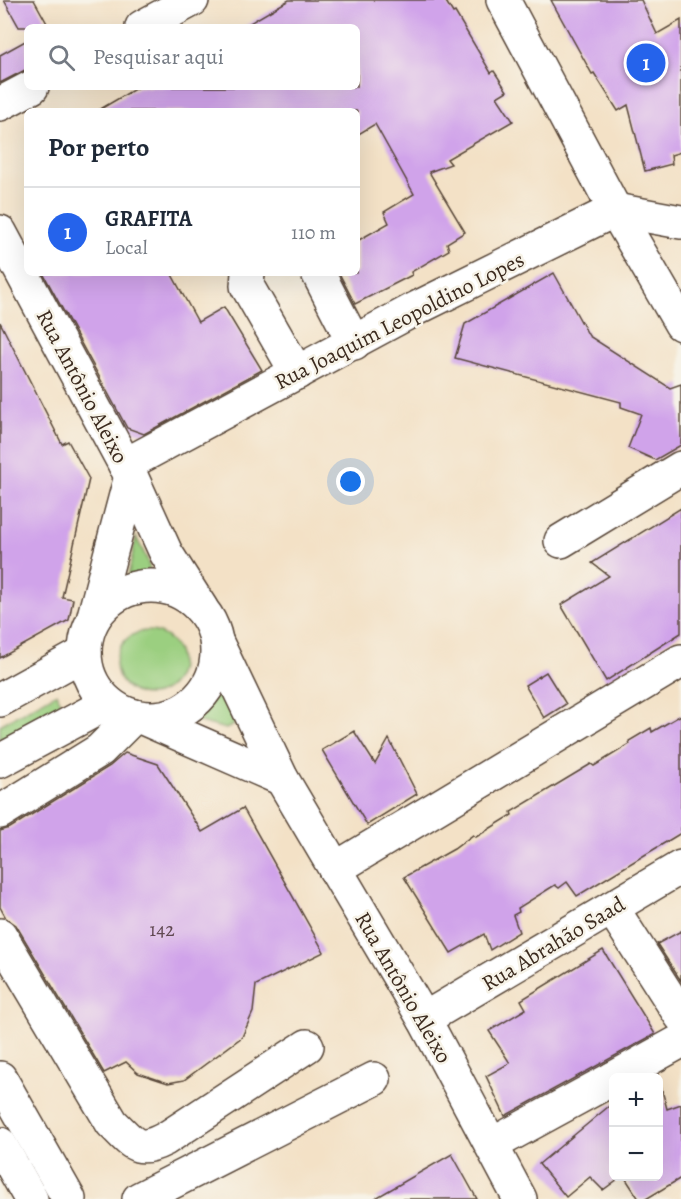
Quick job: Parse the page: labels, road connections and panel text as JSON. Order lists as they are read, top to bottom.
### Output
{
  "streets": {
    "street": ["Rua Joaquim Leopoldino Lopes", "Rua Antônio Aleixo", "Rua Abrahão Saad"]
  },
  "crossings": [
    ["Rua Joaquim Leopoldino Lopes", "Rua Antônio Aleixo"],
    ["Rua Antônio Aleixo", "Rua Abrahão Saad"]
  ],
  "house_numbers": ["142"],
  "page": {
    "search": "Pesquisar aqui",
    "pins": "1",
    "heading": "Por perto",
    "list": [
      {
        "mark": "1",
        "name": "GRAFITA",
        "note": "Local",
        "value": "110 m"
      }
    ],
    "map_buttons": ["+", "−"]
  }
}
